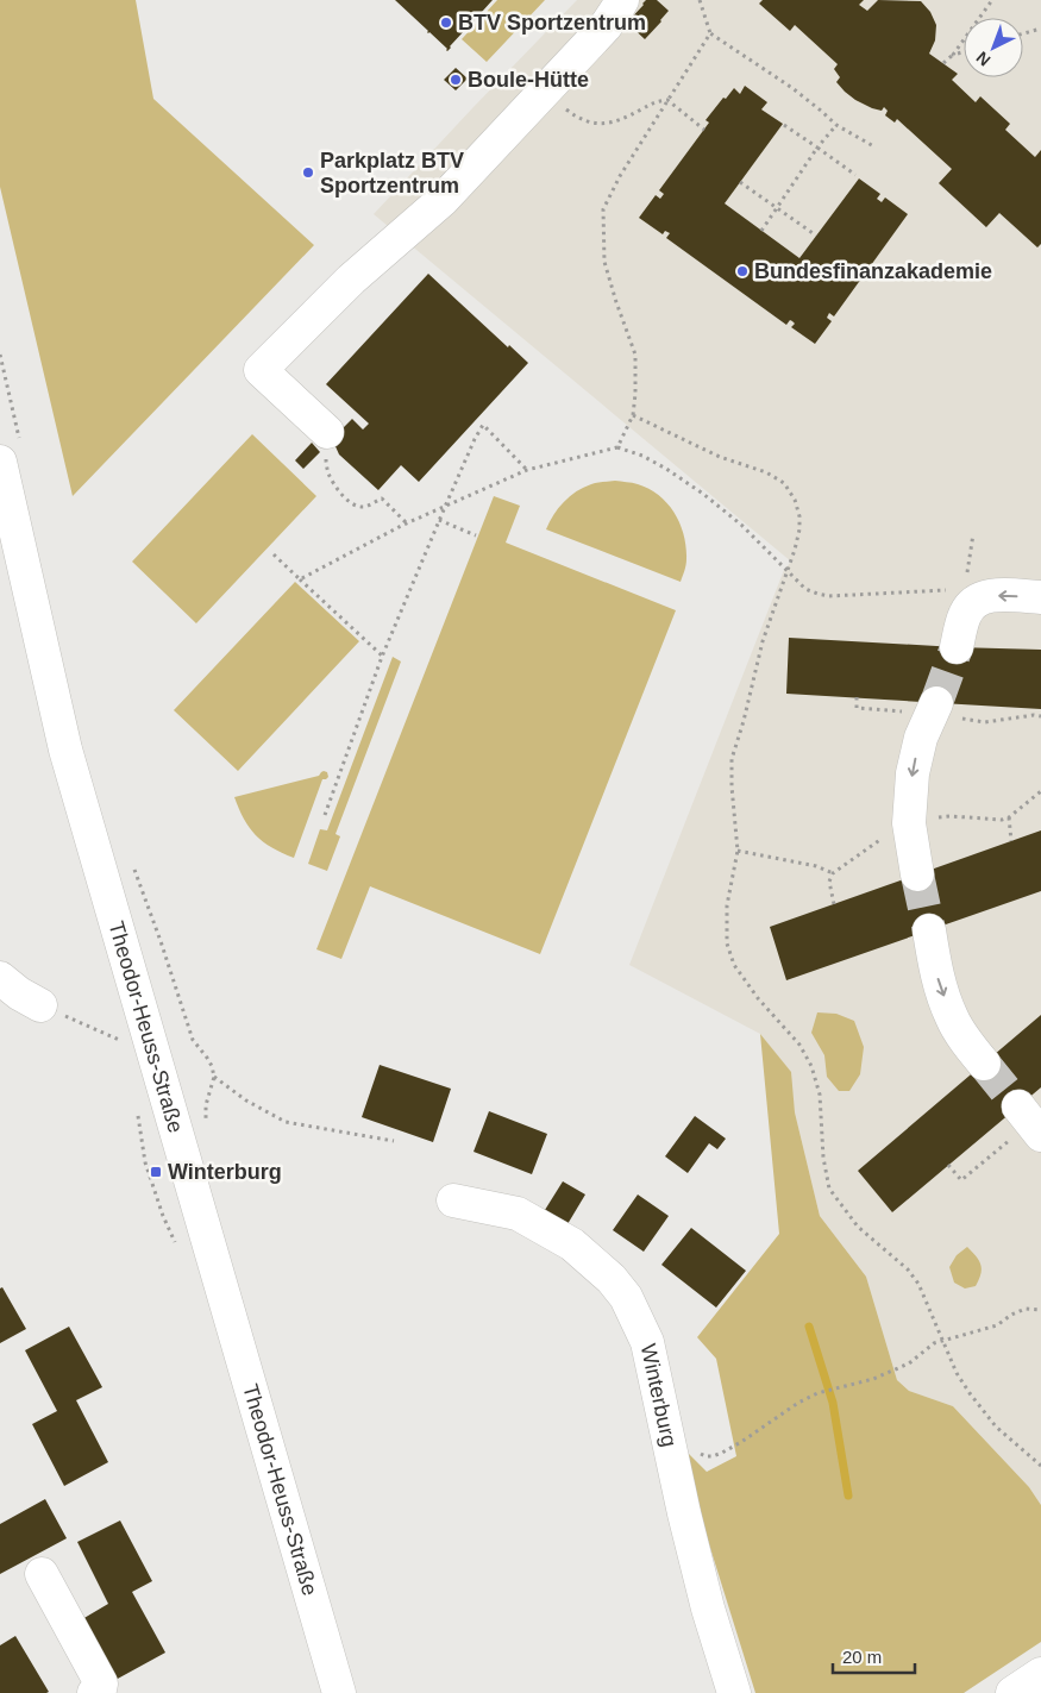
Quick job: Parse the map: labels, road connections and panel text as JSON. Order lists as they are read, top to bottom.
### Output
{
  "streets": {
    "main road": ["Theodor-Heuss-Straße", "Winterburg"]
  },
  "places": {
    "other": [
      "BTV Sportzentrum",
      "Boule-Hütte",
      "Parkplatz BTV Sportzentrum",
      "Bundesfinanzakademie"
    ],
    "transit": ["Winterburg"]
  },
  "scale_bar": "20 m",
  "north": "bottom left"
}
